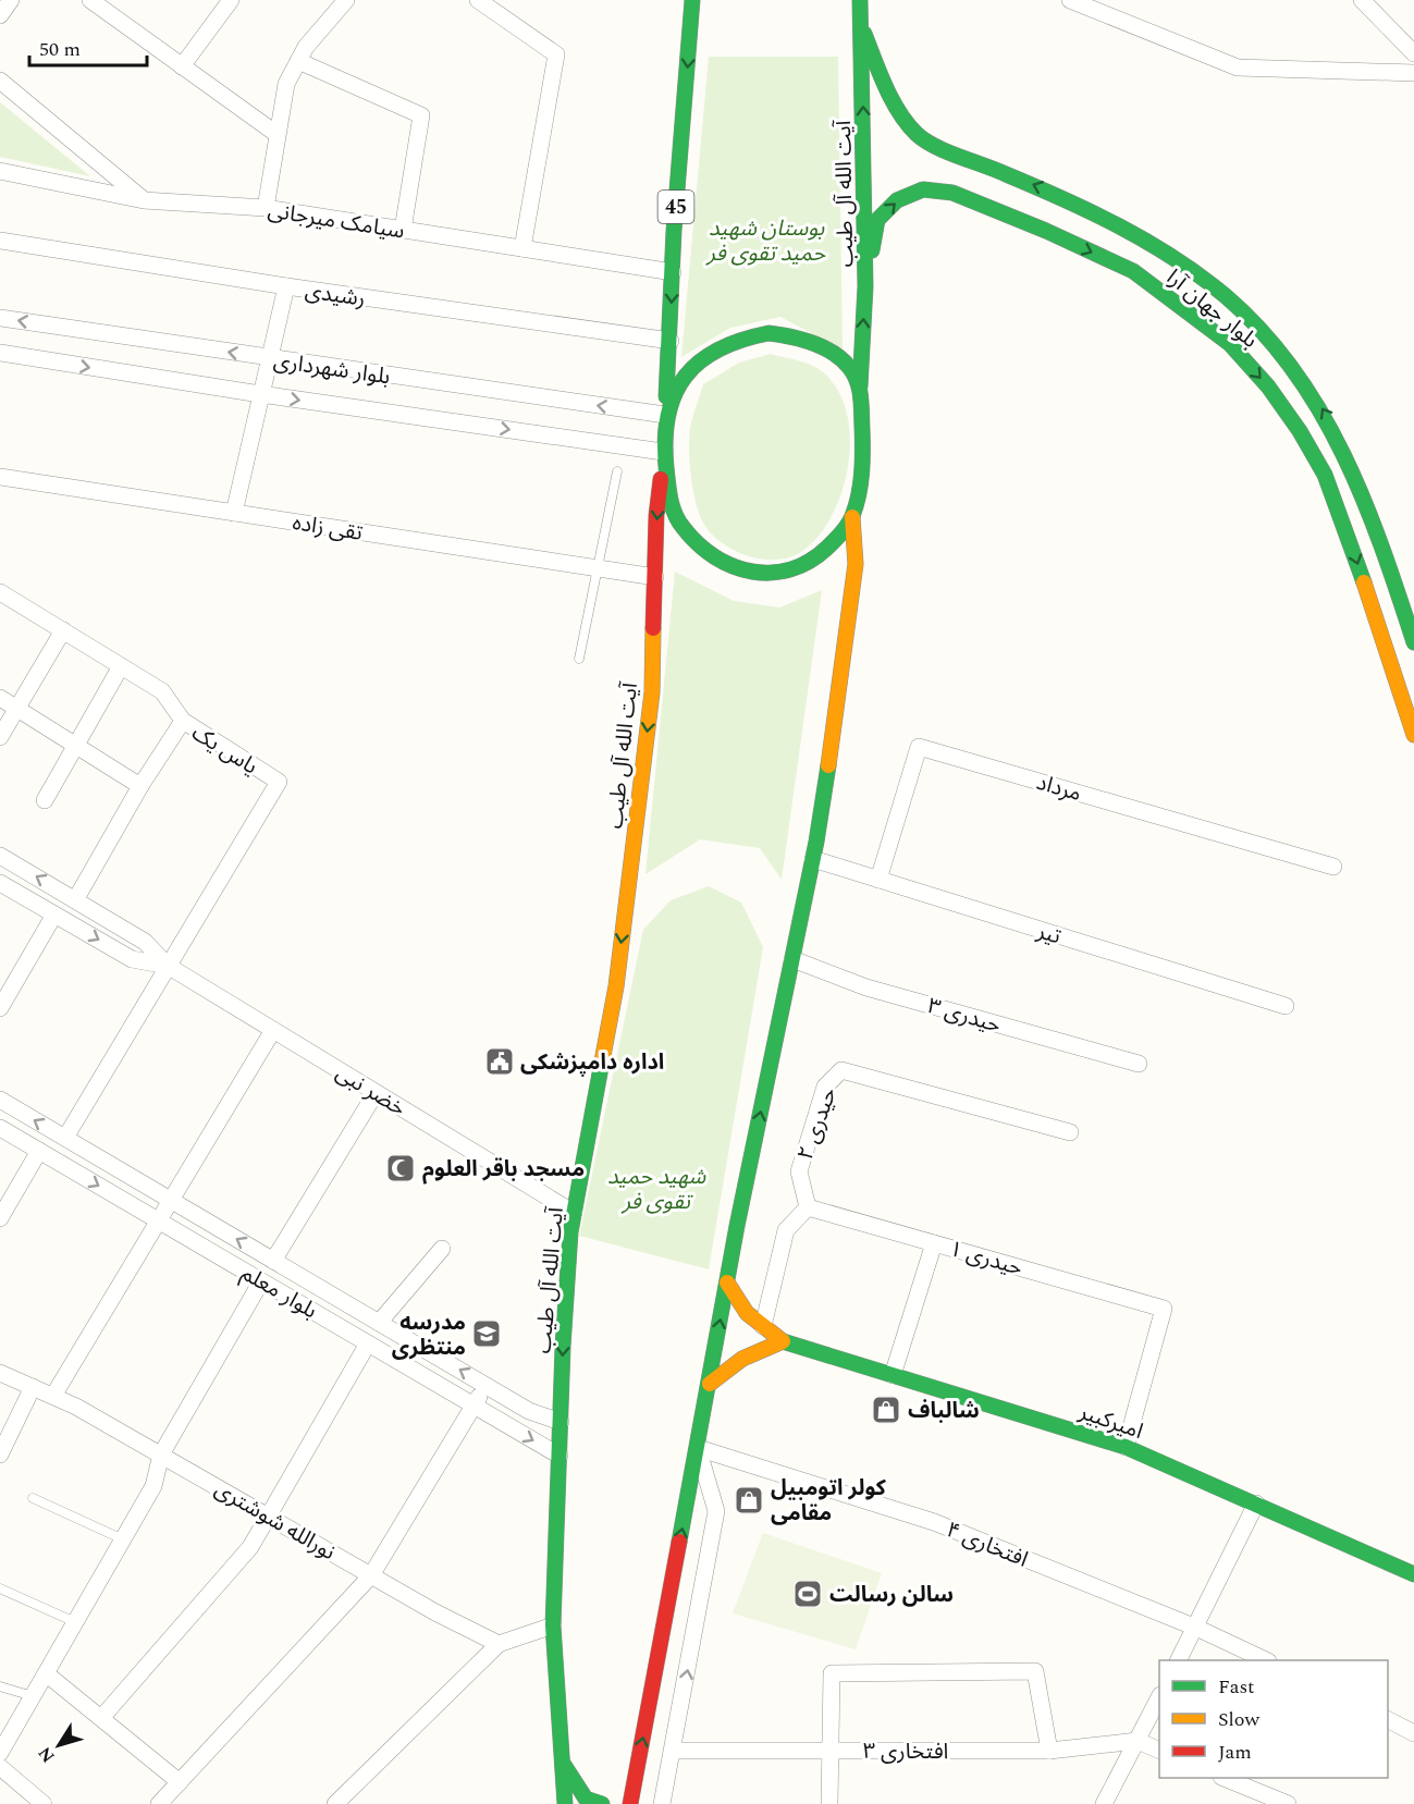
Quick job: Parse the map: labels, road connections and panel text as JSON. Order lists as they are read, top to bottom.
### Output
{
  "streets": {
    "main road": [
      "آیت الله آل طیب",
      "45",
      "بلوار جهان آرا",
      "امیرکبیر"
    ],
    "street": [
      "سیامک میرجانی",
      "رشیدی",
      "بلوار شهرداری",
      "تقی زاده",
      "یاس یک",
      "مرداد",
      "تیر",
      "حیدری ۳",
      "خضر نبی",
      "حیدری ۲",
      "حیدری ۱",
      "بلوار معلم",
      "نورالله شوشتری",
      "افتخاری ۴",
      "افتخاری ۳"
    ]
  },
  "crossings": [
    ["آیت الله آل طیب", "45"],
    ["آیت الله آل طیب", "بلوار جهان آرا"],
    ["آیت الله آل طیب", "بلوار شهرداری"],
    ["آیت الله آل طیب", "تقی زاده"],
    ["آیت الله آل طیب", "خضر نبی"],
    ["آیت الله آل طیب", "بلوار معلم"],
    ["45", "سیامک میرجانی"],
    ["45", "رشیدی"],
    ["45", "بلوار شهرداری"],
    ["یاس یک", "خضر نبی"],
    ["مرداد", "تیر"],
    ["حیدری ۲", "حیدری ۱"],
    ["حیدری ۱", "امیرکبیر"]
  ],
  "parks": ["بوستان شهید حمید تقوی فر", "شهید حمید تقوی فر"],
  "places": {
    "public building": ["اداره دامپزشکی"],
    "mosque": ["مسجد باقر العلوم"],
    "school or university": ["مدرسه منتظری"],
    "shop": ["شالباف", "کولر اتومبیل مقامی"],
    "sports": ["سالن رسالت"]
  },
  "legend": ["Fast", "Slow", "Jam"],
  "scale_bar": "50 m",
  "north": "bottom left"
}
